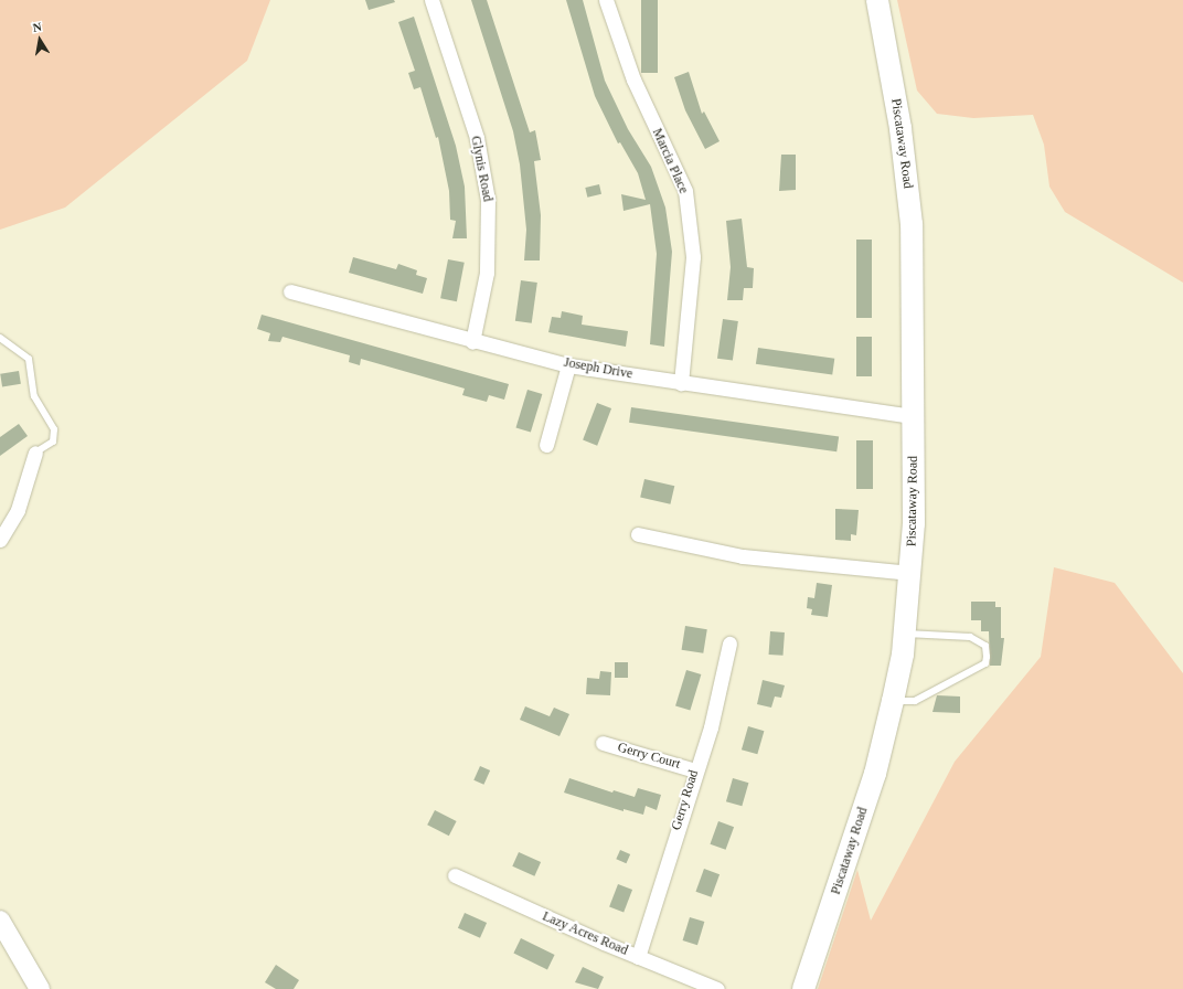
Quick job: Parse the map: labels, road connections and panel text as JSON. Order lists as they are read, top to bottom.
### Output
{
  "streets": {
    "main road": ["Piscataway Road"],
    "street": [
      "Marcia Place",
      "Glynis Road",
      "Joseph Drive",
      "Gerry Court",
      "Gerry Road",
      "Lazy Acres Road"
    ]
  },
  "crossings": [
    ["Piscataway Road", "Joseph Drive"],
    ["Marcia Place", "Joseph Drive"],
    ["Glynis Road", "Joseph Drive"],
    ["Gerry Court", "Gerry Road"],
    ["Gerry Road", "Lazy Acres Road"]
  ],
  "north": "top"
}
